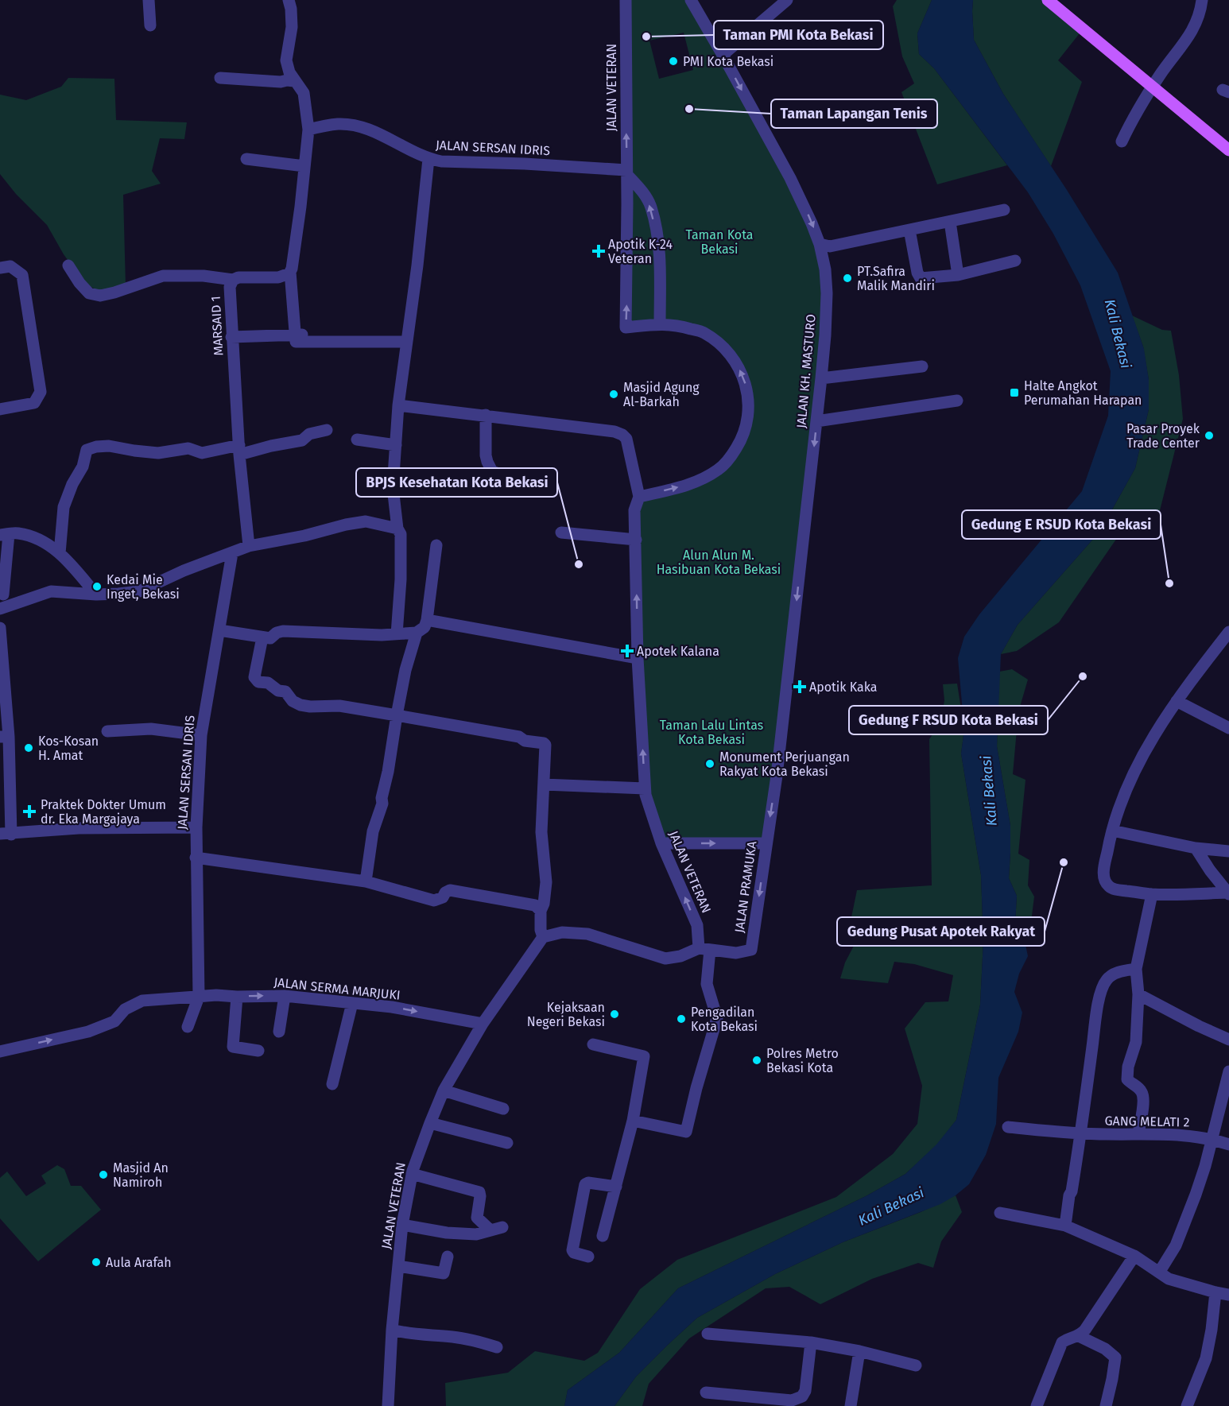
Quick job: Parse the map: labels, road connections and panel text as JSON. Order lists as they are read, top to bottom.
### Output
{
  "streets": {
    "street": [
      "JALAN VETERAN",
      "JALAN SERSAN IDRIS",
      "MARSAID 1",
      "JALAN KH. MASTURO",
      "JALAN PRAMUKA",
      "JALAN SERMA MARJUKI",
      "GANG MELATI 2"
    ]
  },
  "crossings": [
    ["JALAN VETERAN", "JALAN SERSAN IDRIS"],
    ["JALAN VETERAN", "JALAN PRAMUKA"],
    ["JALAN VETERAN", "JALAN SERMA MARJUKI"],
    ["JALAN SERSAN IDRIS", "JALAN SERMA MARJUKI"],
    ["JALAN KH. MASTURO", "JALAN PRAMUKA"]
  ],
  "one_way": [
    "JALAN VETERAN",
    "JALAN KH. MASTURO",
    "JALAN PRAMUKA",
    "JALAN SERMA MARJUKI"
  ],
  "water": ["Kali Bekasi"],
  "parks": ["Taman Kota Bekasi", "Alun Alun M. Hasibuan Kota Bekasi", "Taman Lalu Lintas Kota Bekasi"],
  "places": {
    "other": [
      "Taman PMI Kota Bekasi",
      "PMI Kota Bekasi",
      "Taman Lapangan Tenis",
      "PT.Safira Malik Mandiri",
      "Masjid Agung Al-Barkah",
      "Pasar Proyek Trade Center",
      "BPJS Kesehatan Kota Bekasi",
      "Gedung E RSUD Kota Bekasi",
      "Kedai Mie Inget, Bekasi",
      "Gedung F RSUD Kota Bekasi",
      "Kos-Kosan H. Amat",
      "Monument Perjuangan Rakyat Kota Bekasi",
      "Gedung Pusat Apotek Rakyat",
      "Kejaksaan Negeri Bekasi",
      "Pengadilan Kota Bekasi",
      "Polres Metro Bekasi Kota",
      "Masjid An Namiroh",
      "Aula Arafah"
    ],
    "health": [
      "Apotik K-24 Veteran",
      "Apotek Kalana",
      "Apotik Kaka",
      "Praktek Dokter Umum dr. Eka Margajaya"
    ],
    "transit": ["Halte Angkot Perumahan Harapan"]
  }
}
